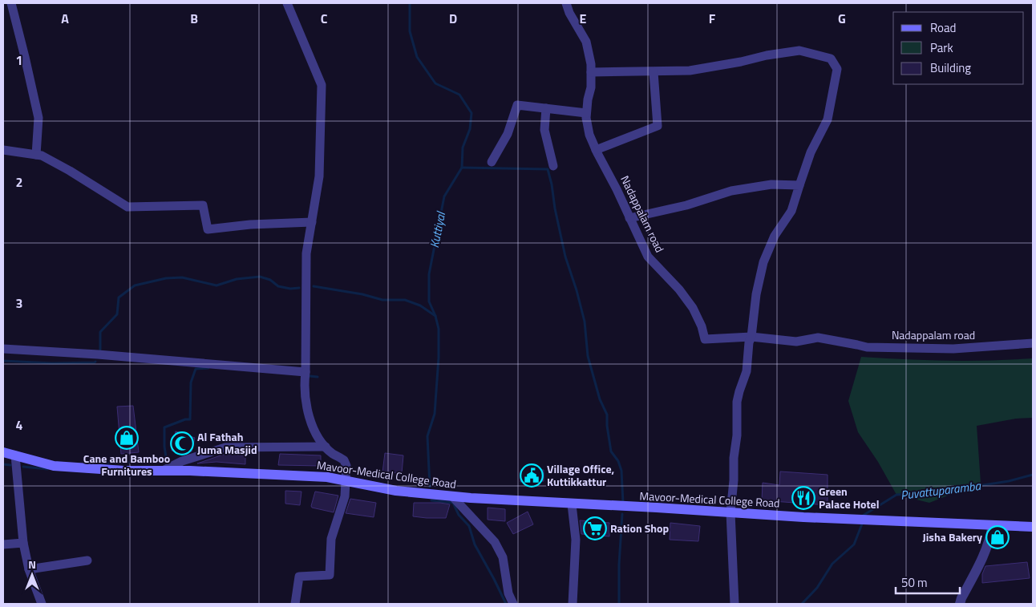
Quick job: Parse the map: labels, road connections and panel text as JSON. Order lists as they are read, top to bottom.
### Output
{
  "streets": {
    "main road": ["Mavoor-Medical College Road"],
    "street": ["Nadappalam road"]
  },
  "water": ["Kuttiyal", "Puvattuparamba"],
  "places": {
    "shop": ["Cane and Bamboo Furnitures", "Jisha Bakery"],
    "mosque": ["Al Fathah Juma Masjid"],
    "public building": ["Village Office, Kuttikkattur"],
    "restaurant": ["Green Palace Hotel"],
    "supermarket": ["Ration Shop"]
  },
  "legend": ["Road", "Park", "Building"],
  "scale_bar": "50 m",
  "north": "top",
  "grid": {
    "columns": [
      "A",
      "B",
      "C",
      "D",
      "E",
      "F",
      "G"
    ],
    "rows": [
      "1",
      "2",
      "3",
      "4"
    ]
  }
}
